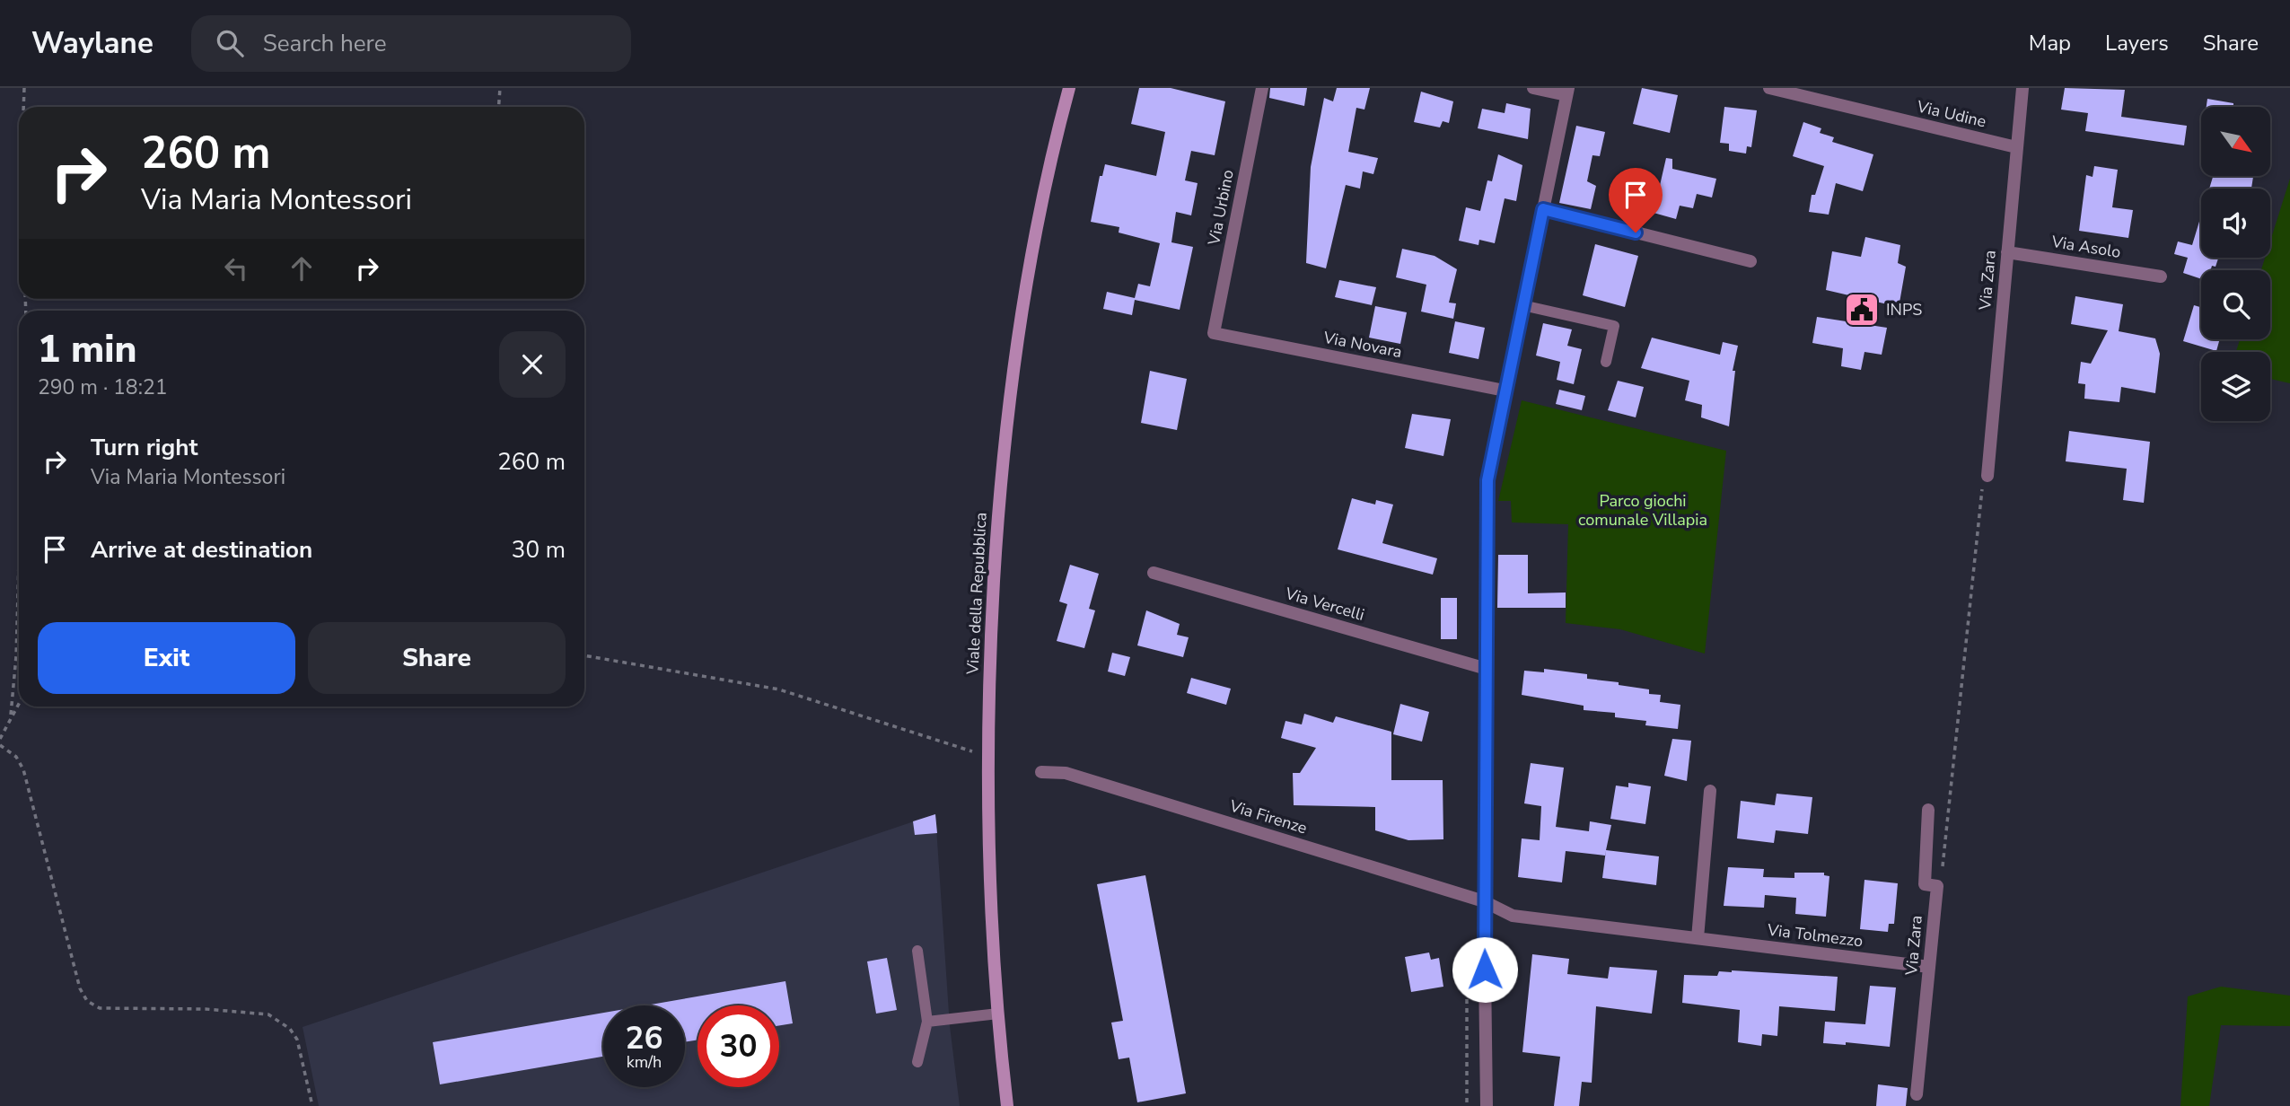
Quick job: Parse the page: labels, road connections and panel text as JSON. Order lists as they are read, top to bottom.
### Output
{
  "streets": {
    "street": [
      "Via Udine",
      "Via Urbino",
      "Via Asolo",
      "Via Zara",
      "Via Novara",
      "Viale della Repubblica",
      "Via Vercelli",
      "Via Firenze",
      "Via Tolmezzo"
    ]
  },
  "crossings": [
    ["Via Udine", "Via Zara"],
    ["Via Urbino", "Via Novara"],
    ["Via Asolo", "Via Zara"],
    ["Via Zara", "Via Tolmezzo"],
    ["Via Firenze", "Via Tolmezzo"]
  ],
  "parks": ["Parco giochi comunale Villapia"],
  "places": {
    "public building": ["INPS"]
  },
  "north": "bottom right",
  "page": {
    "header": "Waylane",
    "search": "Search here",
    "nav": ["Map", "Layers", "Share"],
    "turn": ["260 m", "Via Maria Montessori"],
    "heading": ["1 min", "290 m · 18:21"],
    "list": [
      {
        "name": "Turn right",
        "note": "Via Maria Montessori",
        "value": "260 m"
      },
      {
        "name": "Arrive at destination",
        "value": "30 m"
      }
    ],
    "buttons": ["Exit", "Share"],
    "speed": "26 km/h",
    "limit": "30"
  }
}
